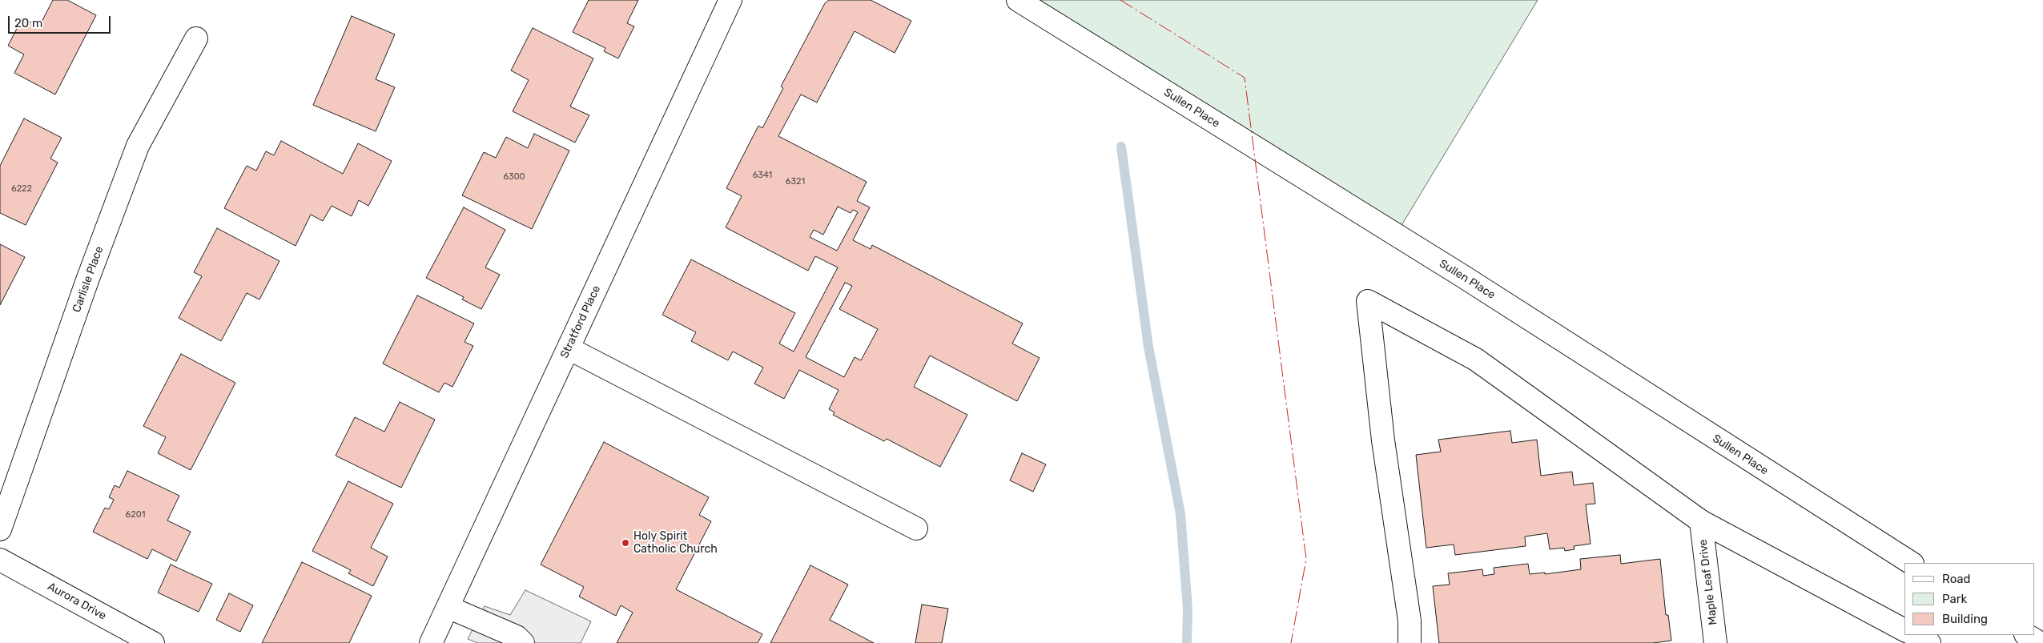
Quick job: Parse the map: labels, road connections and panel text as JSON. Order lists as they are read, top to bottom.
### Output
{
  "streets": {
    "street": [
      "Sullen Place",
      "Carlisle Place",
      "Stratford Place",
      "Maple Leaf Drive",
      "Aurora Drive"
    ]
  },
  "places": ["Holy Spirit Catholic Church"],
  "house_numbers": [
    "6341",
    "6300",
    "6321",
    "6222",
    "6201"
  ],
  "legend": ["Road", "Park", "Building"],
  "scale_bar": "20 m"
}
